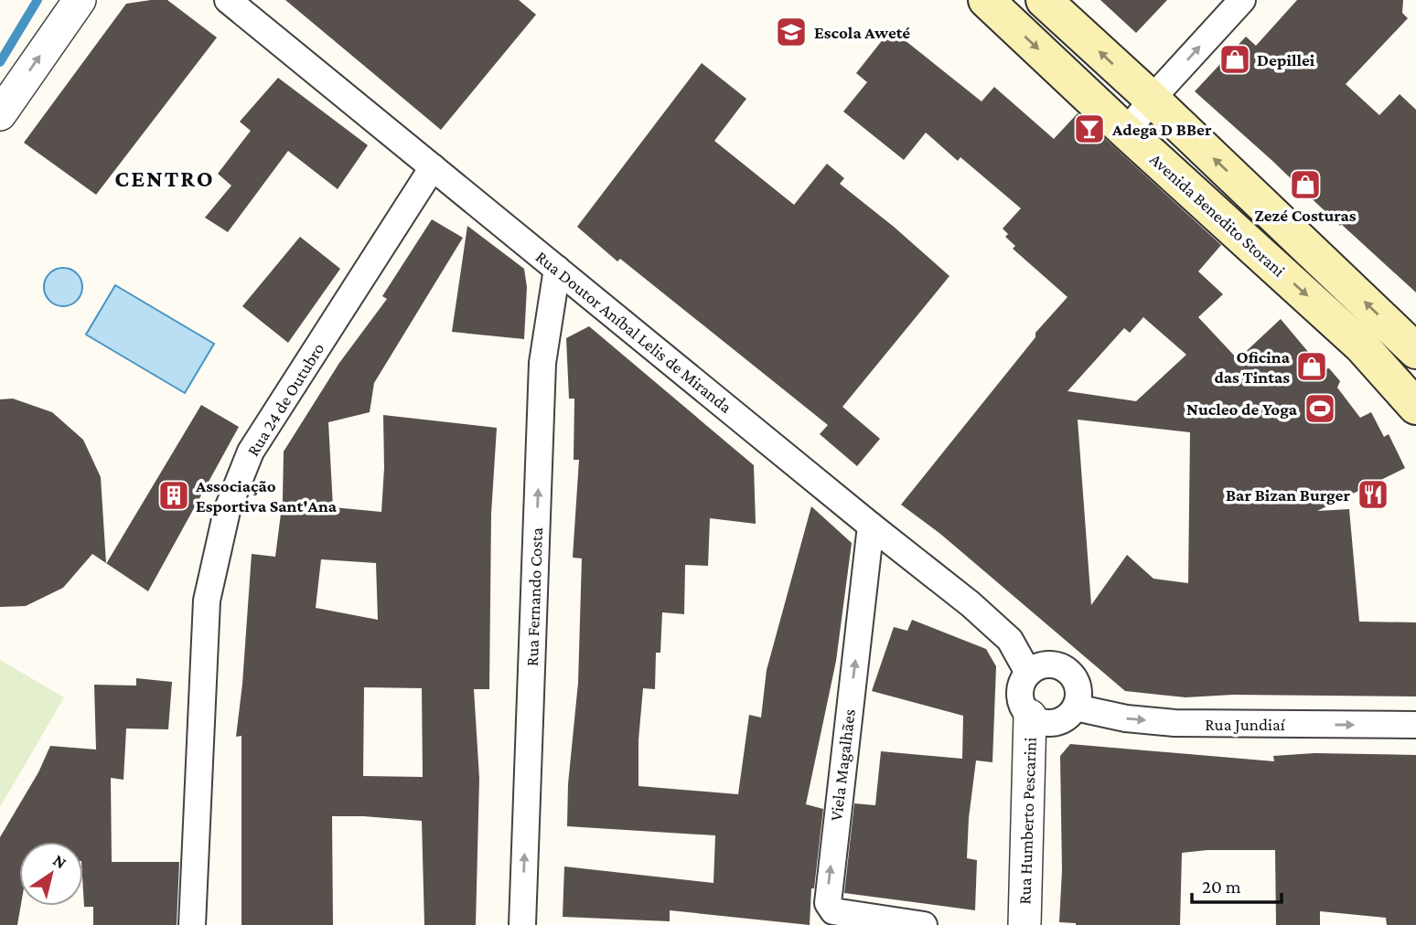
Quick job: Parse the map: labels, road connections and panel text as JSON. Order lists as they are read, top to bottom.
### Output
{
  "streets": {
    "main road": ["Avenida Benedito Storani"],
    "street": [
      "Rua Doutor Aníbal Lelis de Miranda",
      "Rua 24 de Outubro",
      "Rua Fernando Costa",
      "Rua Jundiaí",
      "Viela Magalhães",
      "Rua Humberto Pescarini"
    ]
  },
  "crossings": [
    ["Rua Doutor Aníbal Lelis de Miranda", "Rua 24 de Outubro"],
    ["Rua Doutor Aníbal Lelis de Miranda", "Rua Fernando Costa"],
    ["Rua Doutor Aníbal Lelis de Miranda", "Rua Jundiaí"],
    ["Rua Doutor Aníbal Lelis de Miranda", "Viela Magalhães"],
    ["Rua Doutor Aníbal Lelis de Miranda", "Rua Humberto Pescarini"],
    ["Rua Jundiaí", "Rua Humberto Pescarini"]
  ],
  "one_way": ["Rua Fernando Costa", "Rua Jundiaí", "Viela Magalhães"],
  "districts": ["CENTRO"],
  "places": {
    "school or university": ["Escola Aweté"],
    "shop": ["Depillei", "Zezé Costuras", "Oficina das Tintas"],
    "bar": ["Adega D BBer"],
    "sports": ["Nucleo de Yoga"],
    "restaurant": ["Bar Bizan Burger"],
    "building": ["Associação Esportiva Sant'Ana"]
  },
  "scale_bar": "20 m",
  "north": "top right"
}
